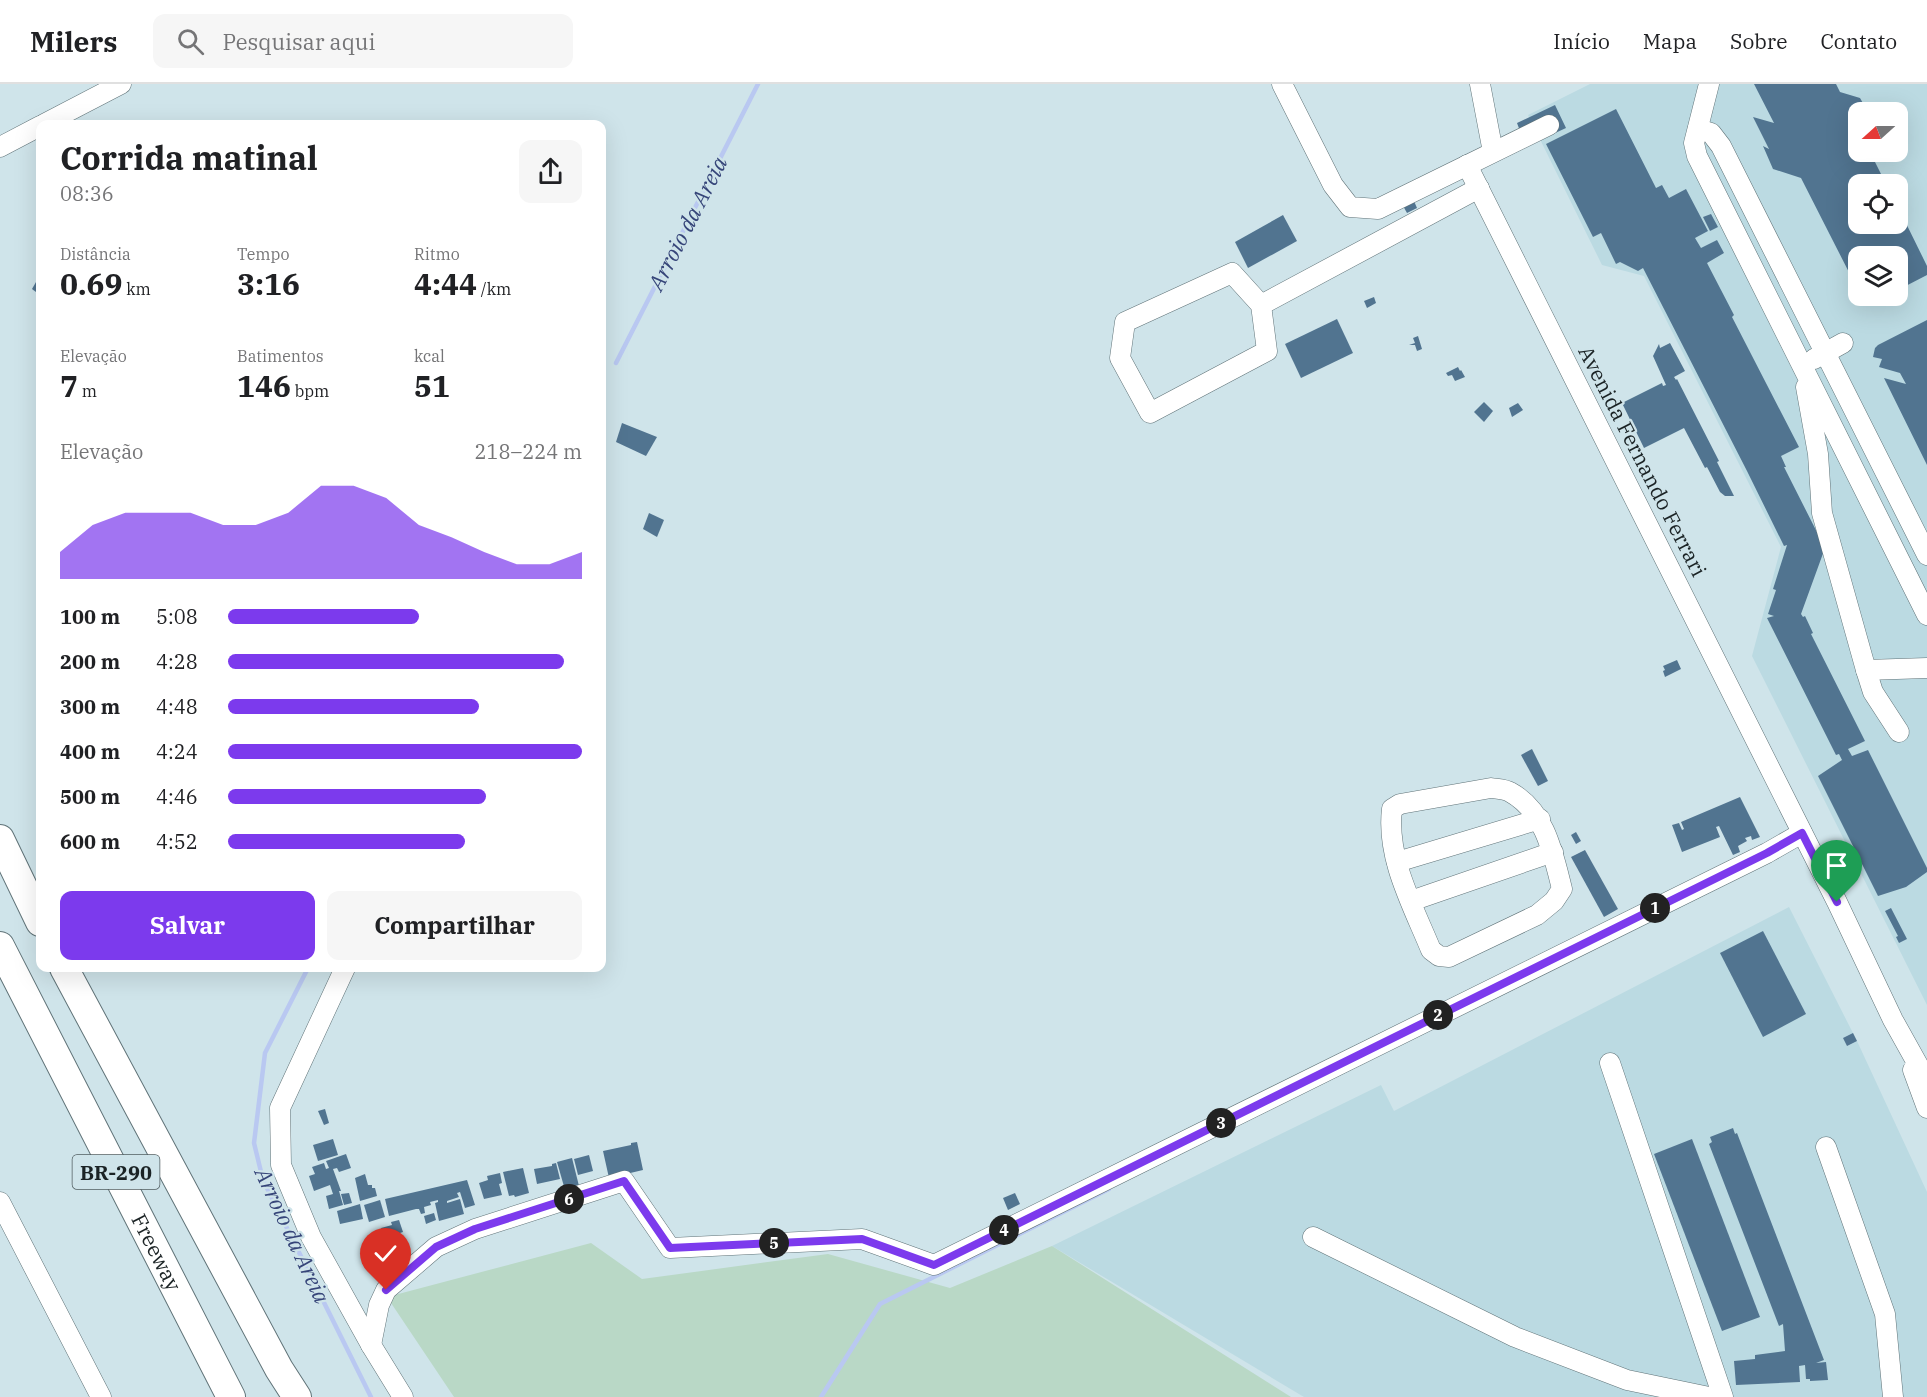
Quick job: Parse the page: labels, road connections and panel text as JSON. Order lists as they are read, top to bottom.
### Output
{
  "streets": {
    "highway": ["BR-290", "Freeway"],
    "street": ["Avenida Fernando Ferrari"]
  },
  "water": ["Arroio da Areia"],
  "north": "left",
  "page": {
    "header": "Milers",
    "search": "Pesquisar aqui",
    "nav": [
      "Início",
      "Mapa",
      "Sobre",
      "Contato"
    ],
    "heading": ["Corrida matinal", "08:36"],
    "stats": [
      ["Distância", "0.69 km"],
      ["Tempo", "3:16"],
      ["Ritmo", "4:44 /km"],
      ["Elevação", "7 m"],
      ["Batimentos", "146 bpm"],
      ["kcal", "51"]
    ],
    "chart": ["Elevação", "218–224 m"],
    "list": [
      {
        "name": "100 m",
        "note": "5:08"
      },
      {
        "name": "200 m",
        "note": "4:28"
      },
      {
        "name": "300 m",
        "note": "4:48"
      },
      {
        "name": "400 m",
        "note": "4:24"
      },
      {
        "name": "500 m",
        "note": "4:46"
      },
      {
        "name": "600 m",
        "note": "4:52"
      }
    ],
    "buttons": ["Salvar", "Compartilhar"],
    "pins": [
      "1",
      "2",
      "3",
      "6",
      "4",
      "5"
    ]
  }
}
